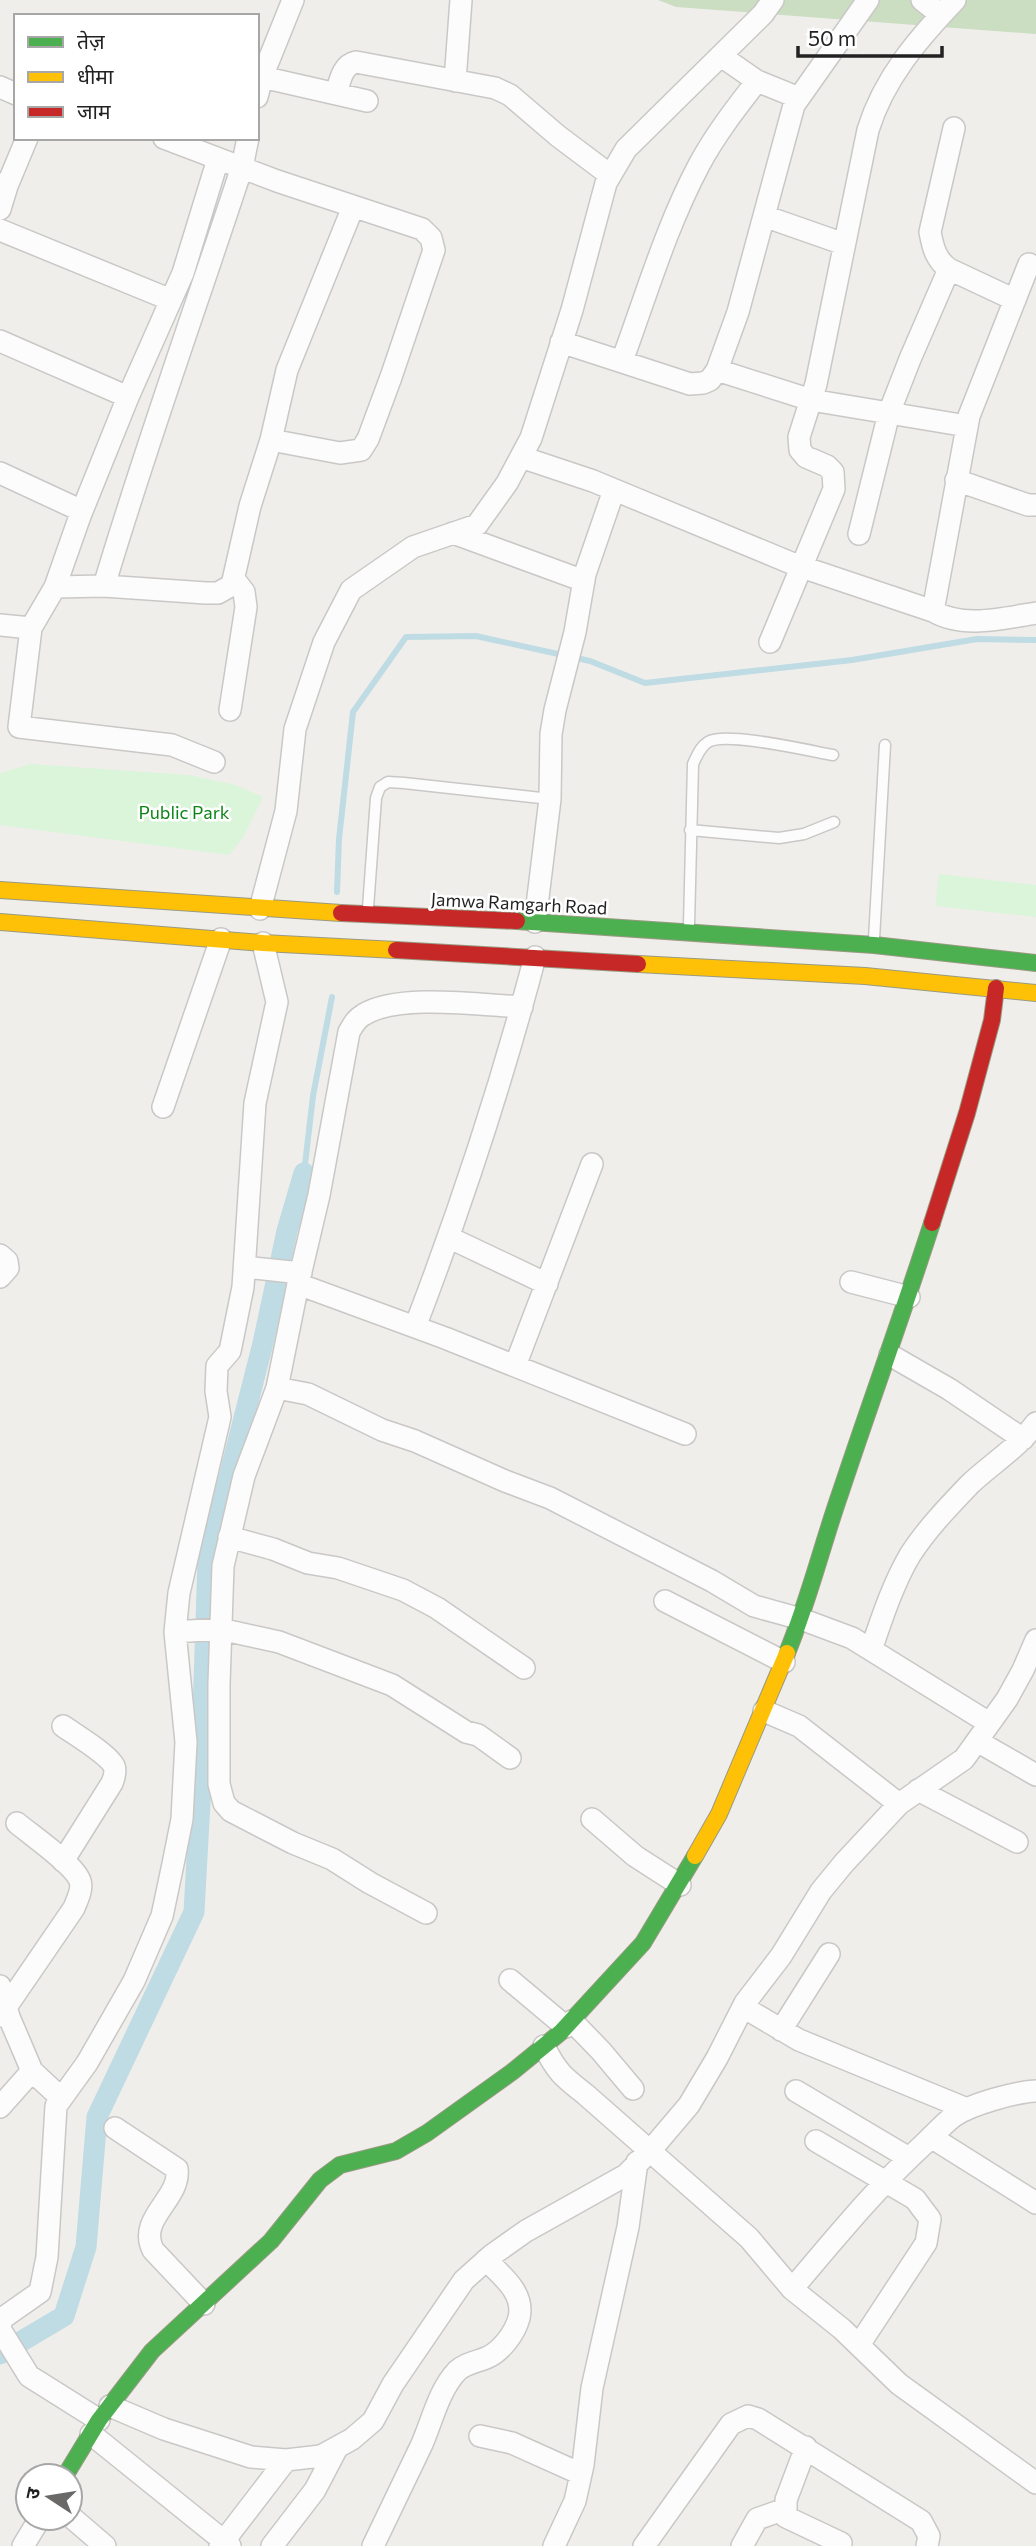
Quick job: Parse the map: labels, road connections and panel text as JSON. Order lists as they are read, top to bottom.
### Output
{
  "streets": {
    "main road": ["Jamwa Ramgarh Road"]
  },
  "parks": ["Public Park"],
  "legend": ["तेज़", "धीमा", "जाम"],
  "scale_bar": "50 m",
  "north": "left"
}
